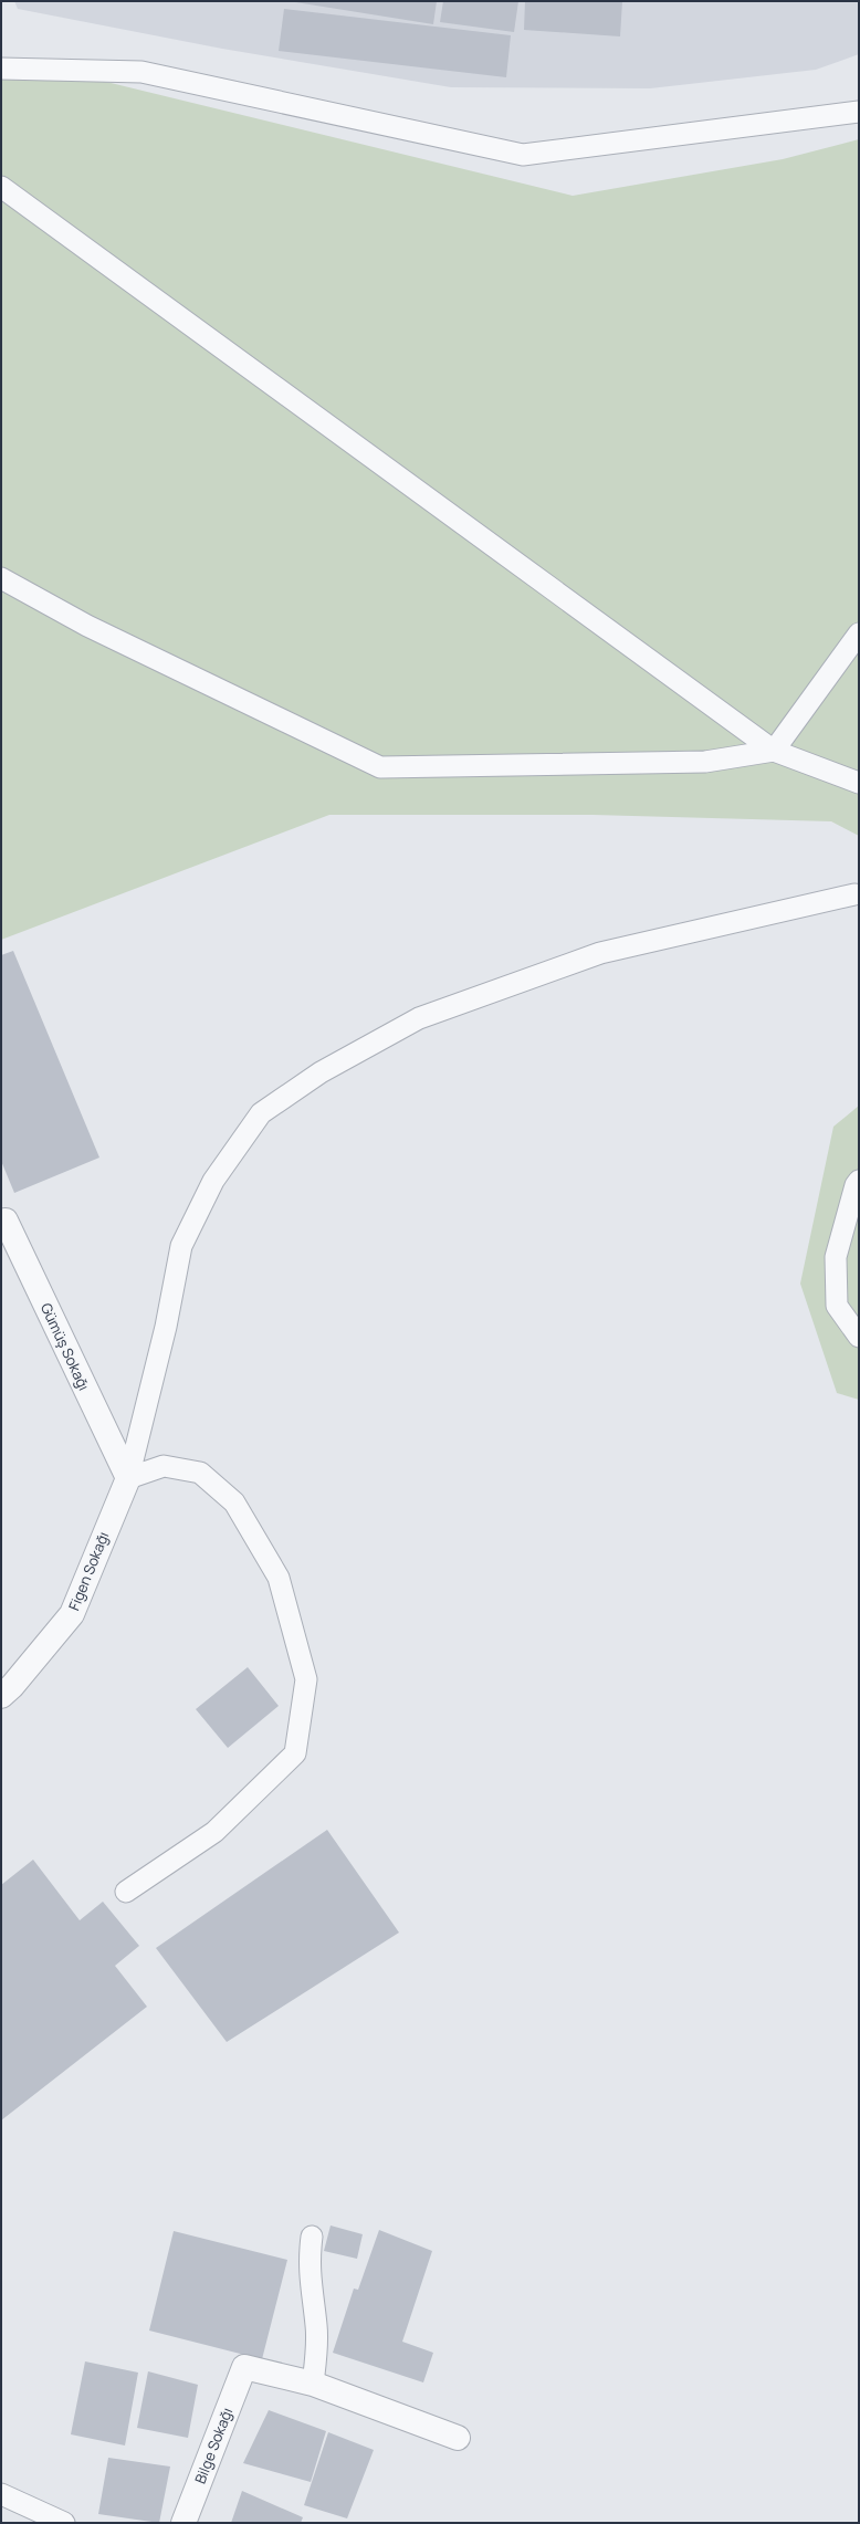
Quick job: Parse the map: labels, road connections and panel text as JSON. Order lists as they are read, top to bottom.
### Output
{
  "streets": {
    "street": ["Gümüş Sokağı", "Figen Sokağı", "Bilge Sokağı"]
  },
  "crossings": [
    ["Gümüş Sokağı", "Figen Sokağı"]
  ]
}
